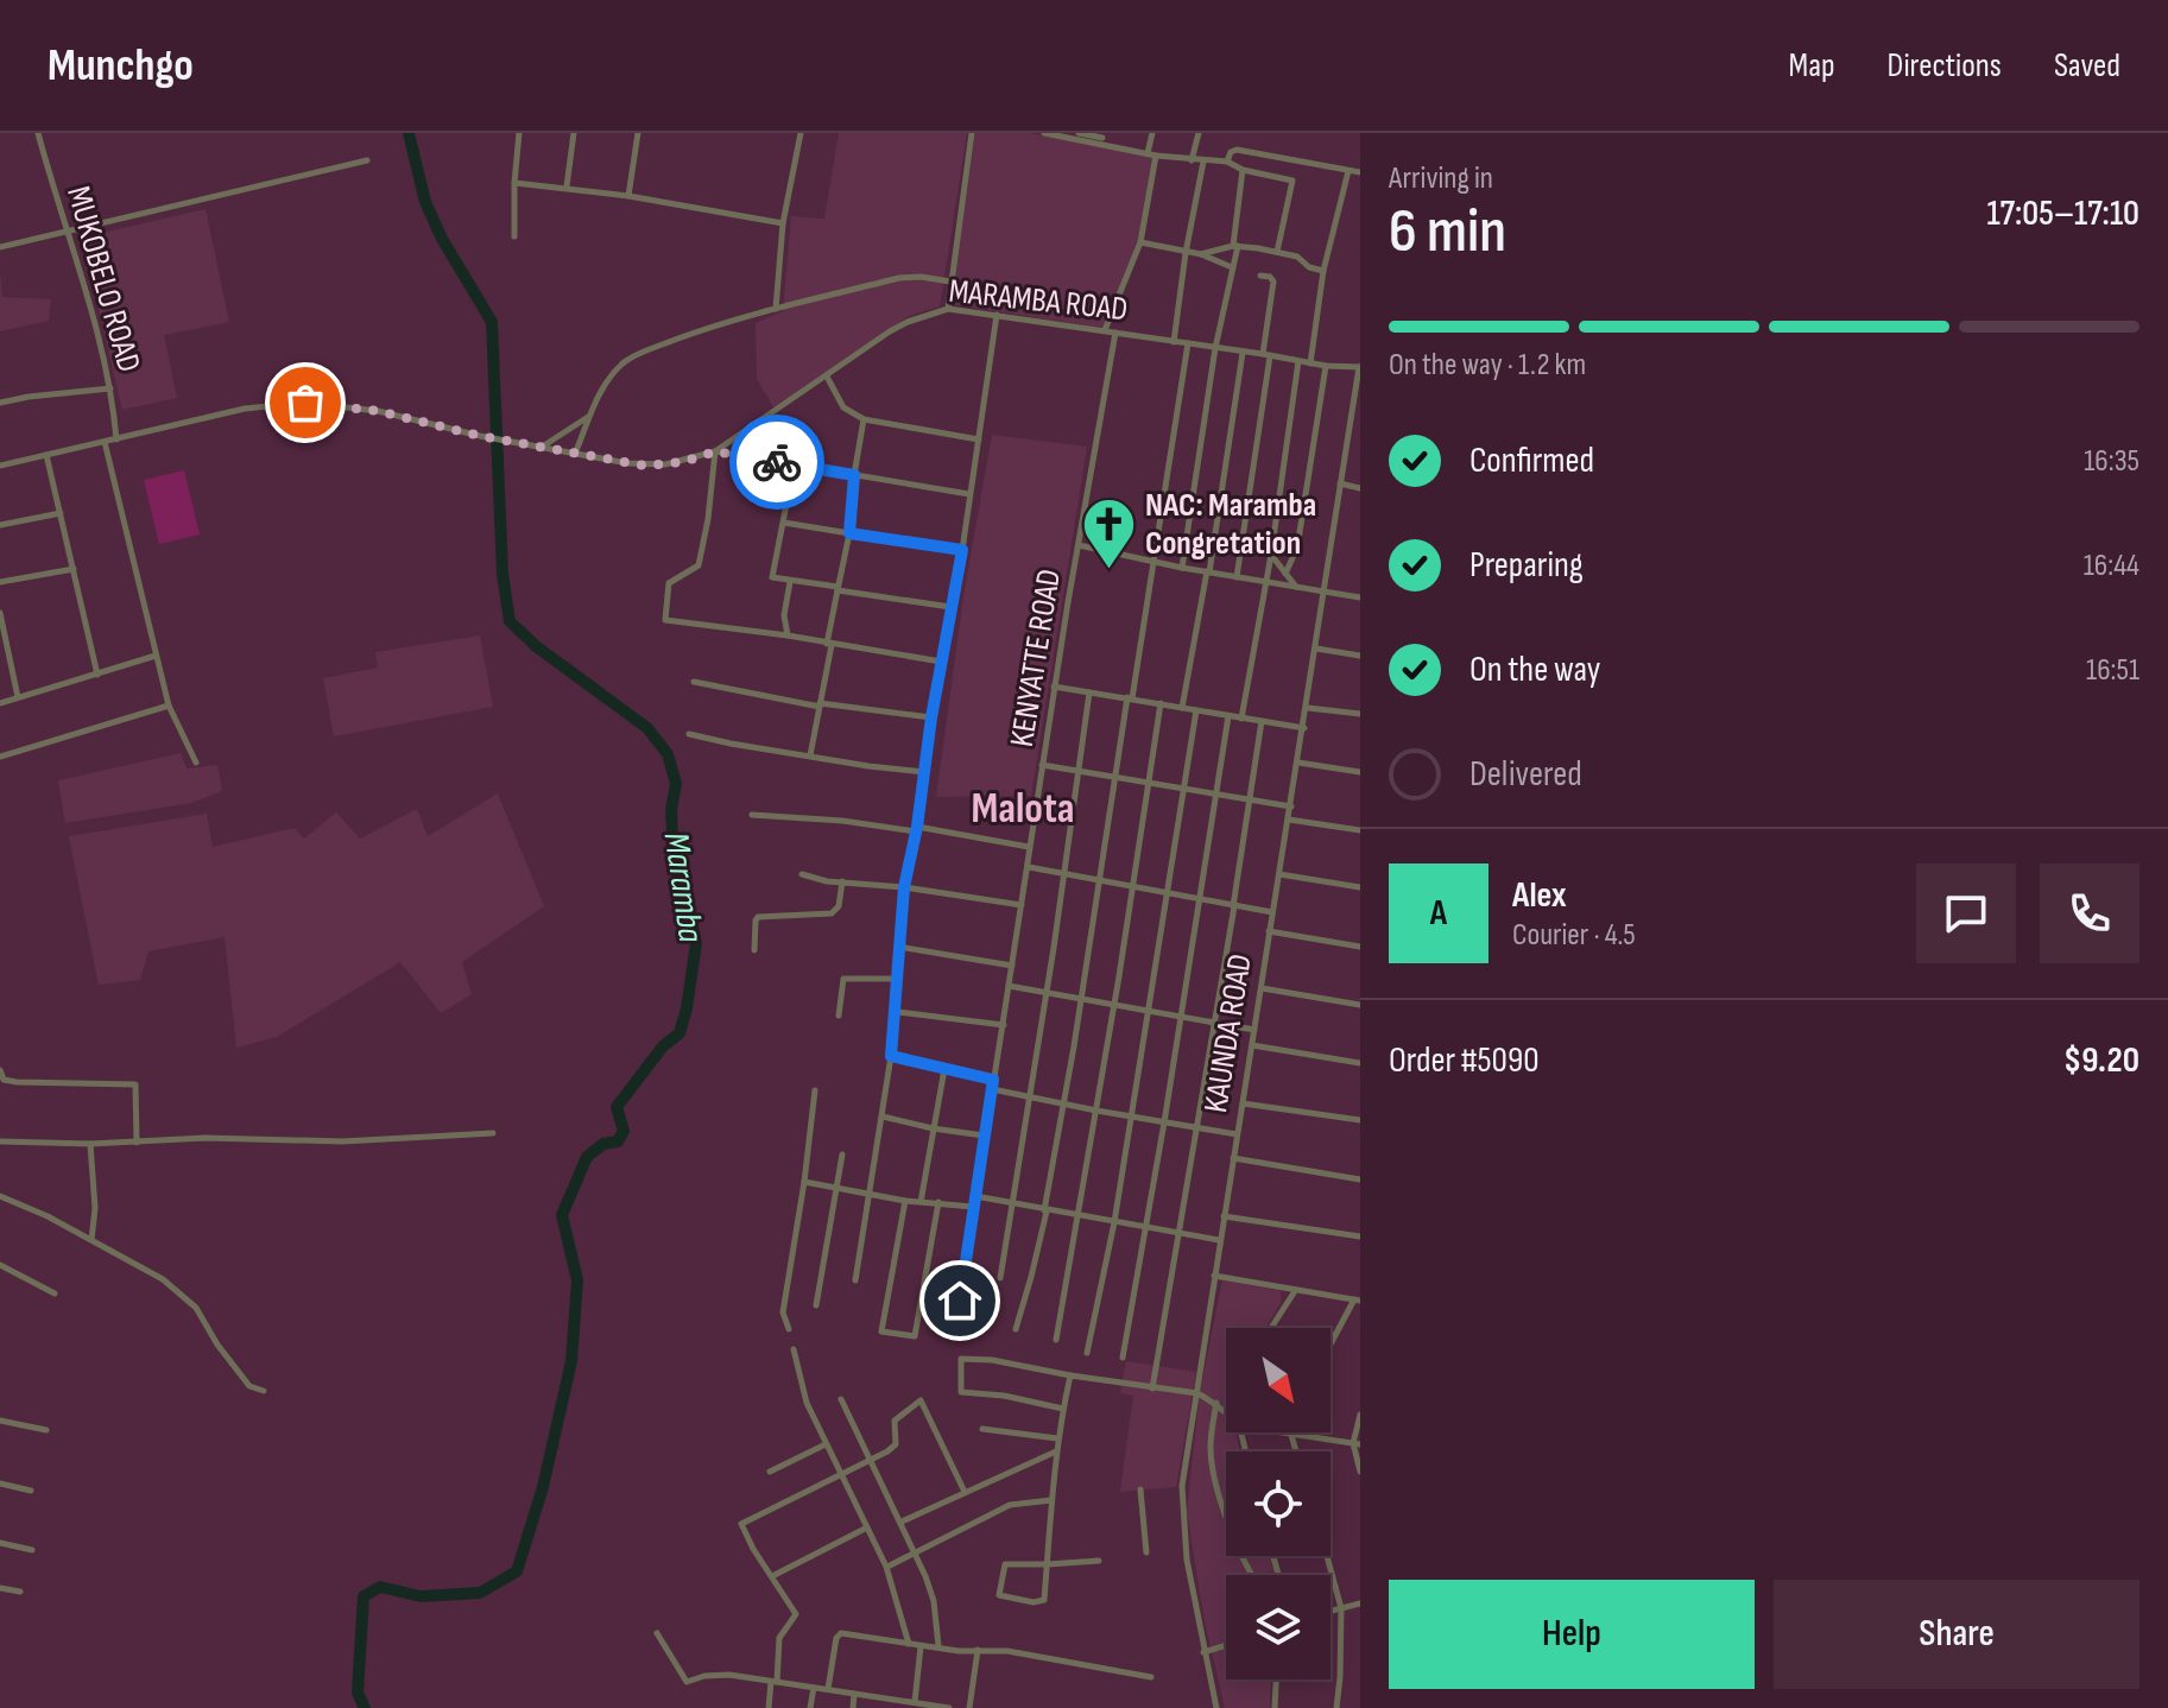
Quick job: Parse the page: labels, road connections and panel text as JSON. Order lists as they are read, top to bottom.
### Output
{
  "streets": {
    "street": [
      "MUKOBELO ROAD",
      "MARAMBA ROAD",
      "KENYATTE ROAD",
      "KAUNDA ROAD"
    ]
  },
  "crossings": [
    ["MUKOBELO ROAD", "MARAMBA ROAD"],
    ["MARAMBA ROAD", "KENYATTE ROAD"],
    ["MARAMBA ROAD", "KAUNDA ROAD"]
  ],
  "districts": ["Malota"],
  "water": ["Maramba"],
  "places": {
    "church": ["NAC: Maramba Congretation"]
  },
  "north": "bottom right",
  "page": {
    "header": "Munchgo",
    "nav": ["Map", "Directions", "Saved"],
    "heading": ["6 min", "Arriving in", "17:05–17:10"],
    "panel": [
      "Alex",
      "Courier · 4.5",
      "Order #5090",
      "$9.20"
    ],
    "bar": "On the way · 1.2 km",
    "list": [
      ["Confirmed", "16:35"],
      ["Preparing", "16:44"],
      ["On the way", "16:51"],
      "Delivered"
    ],
    "round": "A",
    "buttons": ["Help", "Share"]
  }
}
